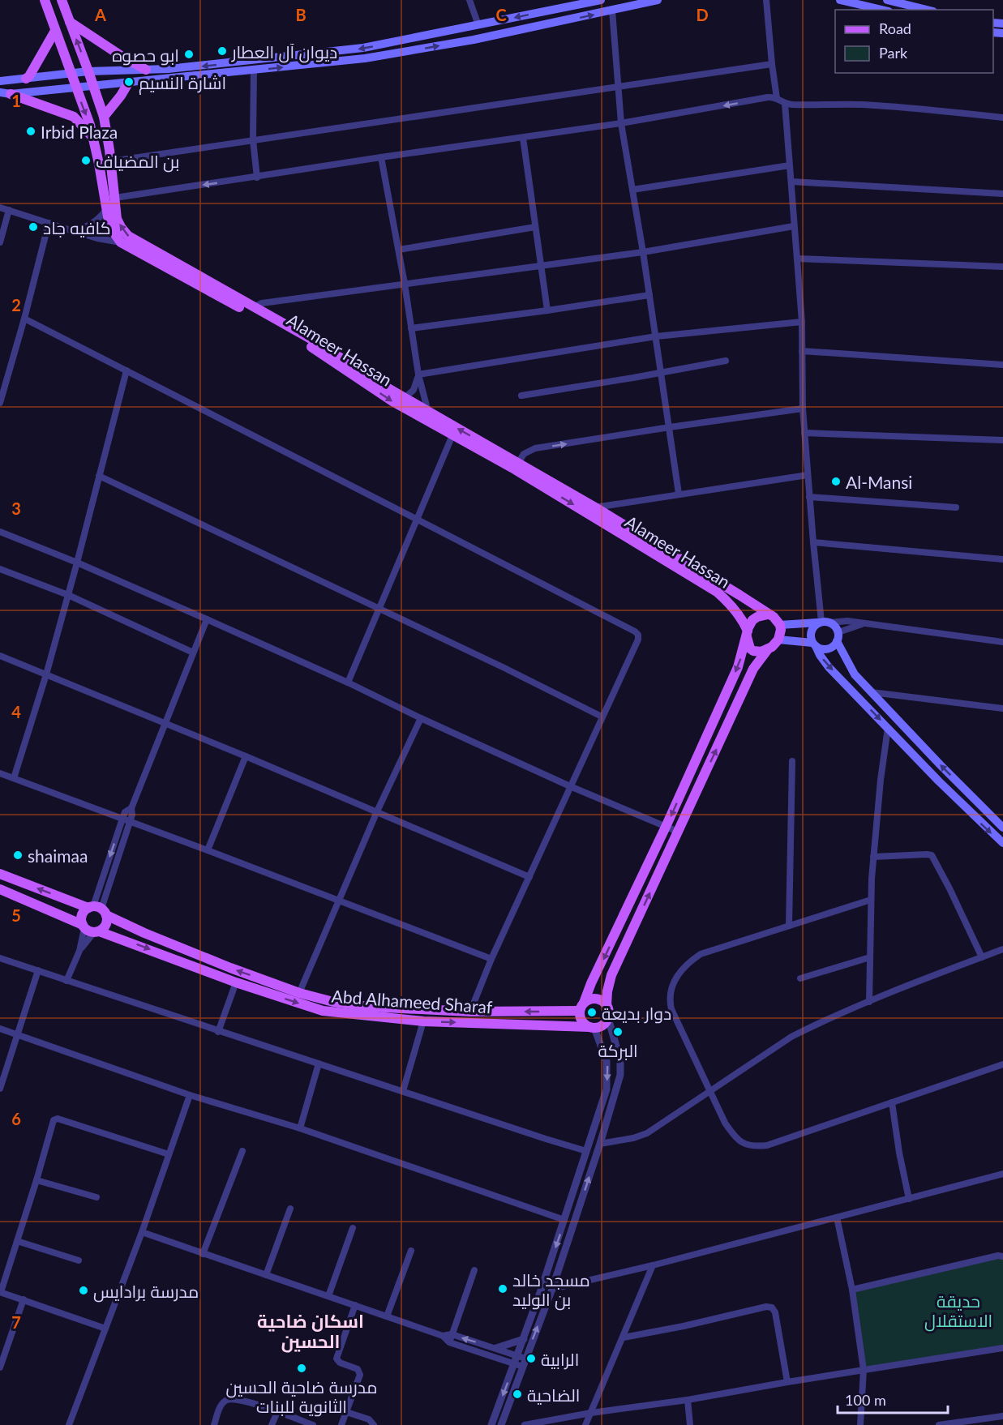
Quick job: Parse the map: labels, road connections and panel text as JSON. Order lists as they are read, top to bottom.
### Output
{
  "streets": {
    "main road": ["Alameer Hassan", "Abd Alhameed Sharaf"]
  },
  "districts": ["اسكان ضاحية الحسين"],
  "parks": ["حديقة الاستقلال"],
  "places": [
    "ديوان آل العطار",
    "ابو حصوه",
    "اشارة النسيم",
    "Irbid Plaza",
    "بن المضياف",
    "كافيه جاد",
    "Al-Mansi",
    "shaimaa",
    "دوار بديعة",
    "البركة",
    "مسجد خالد بن الوليد",
    "مدرسة برادايس",
    "الرابية",
    "مدرسة ضاحية الحسين الثانوية للبنات",
    "الضاحية"
  ],
  "legend": ["Road", "Park"],
  "scale_bar": "100 m",
  "grid": {
    "columns": [
      "A",
      "B",
      "C",
      "D"
    ],
    "rows": [
      "1",
      "2",
      "3",
      "4",
      "5",
      "6",
      "7"
    ]
  }
}
